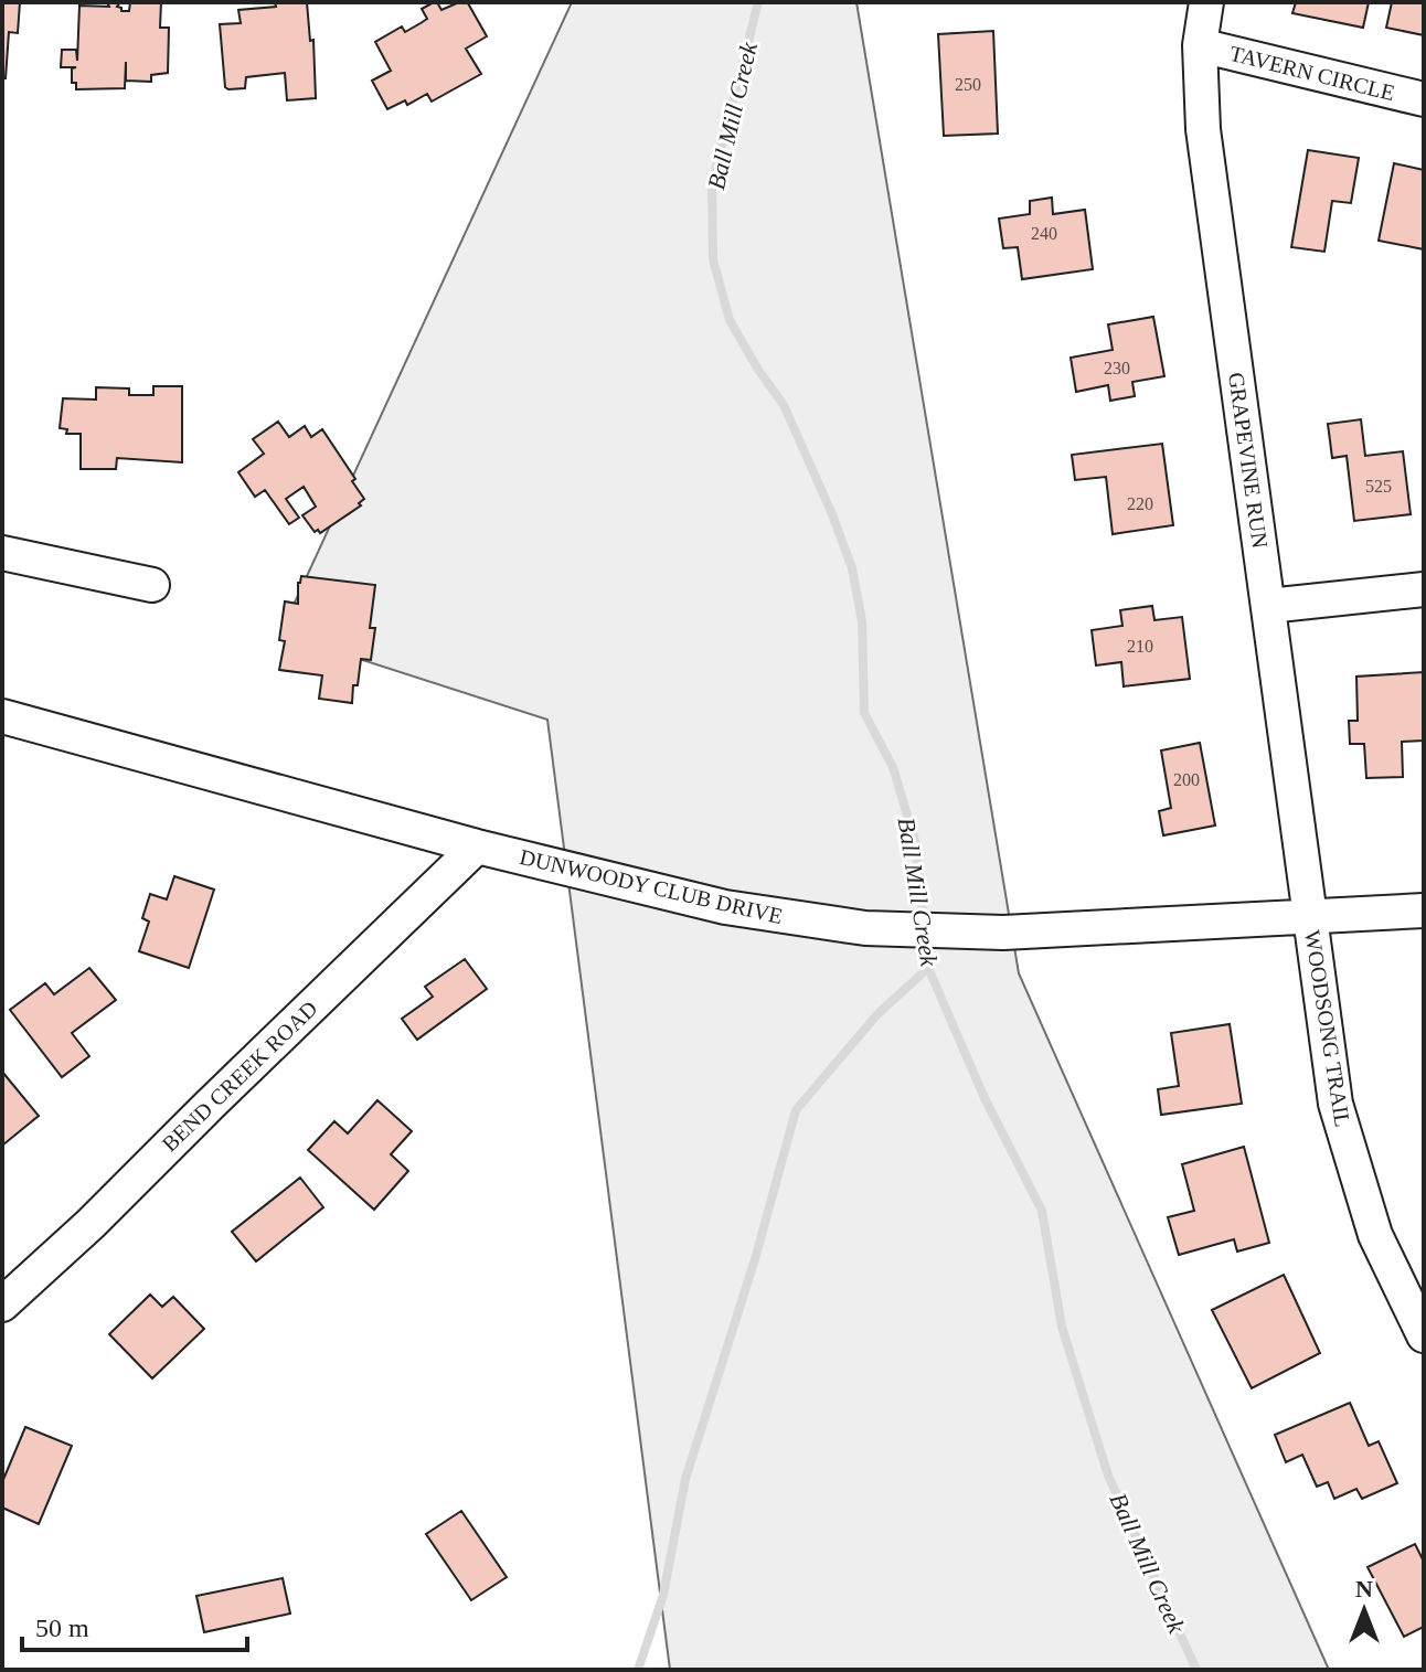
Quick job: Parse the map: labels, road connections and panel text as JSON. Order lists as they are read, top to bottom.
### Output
{
  "streets": {
    "street": [
      "TAVERN CIRCLE",
      "GRAPEVINE RUN",
      "DUNWOODY CLUB DRIVE",
      "WOODSONG TRAIL",
      "BEND CREEK ROAD"
    ]
  },
  "crossings": [
    ["TAVERN CIRCLE", "GRAPEVINE RUN"],
    ["GRAPEVINE RUN", "DUNWOODY CLUB DRIVE"],
    ["GRAPEVINE RUN", "WOODSONG TRAIL"],
    ["DUNWOODY CLUB DRIVE", "WOODSONG TRAIL"],
    ["DUNWOODY CLUB DRIVE", "BEND CREEK ROAD"]
  ],
  "water": ["Ball Mill Creek"],
  "house_numbers": [
    "250",
    "240",
    "230",
    "525",
    "220",
    "210",
    "200"
  ],
  "scale_bar": "50 m",
  "north": "top"
}
